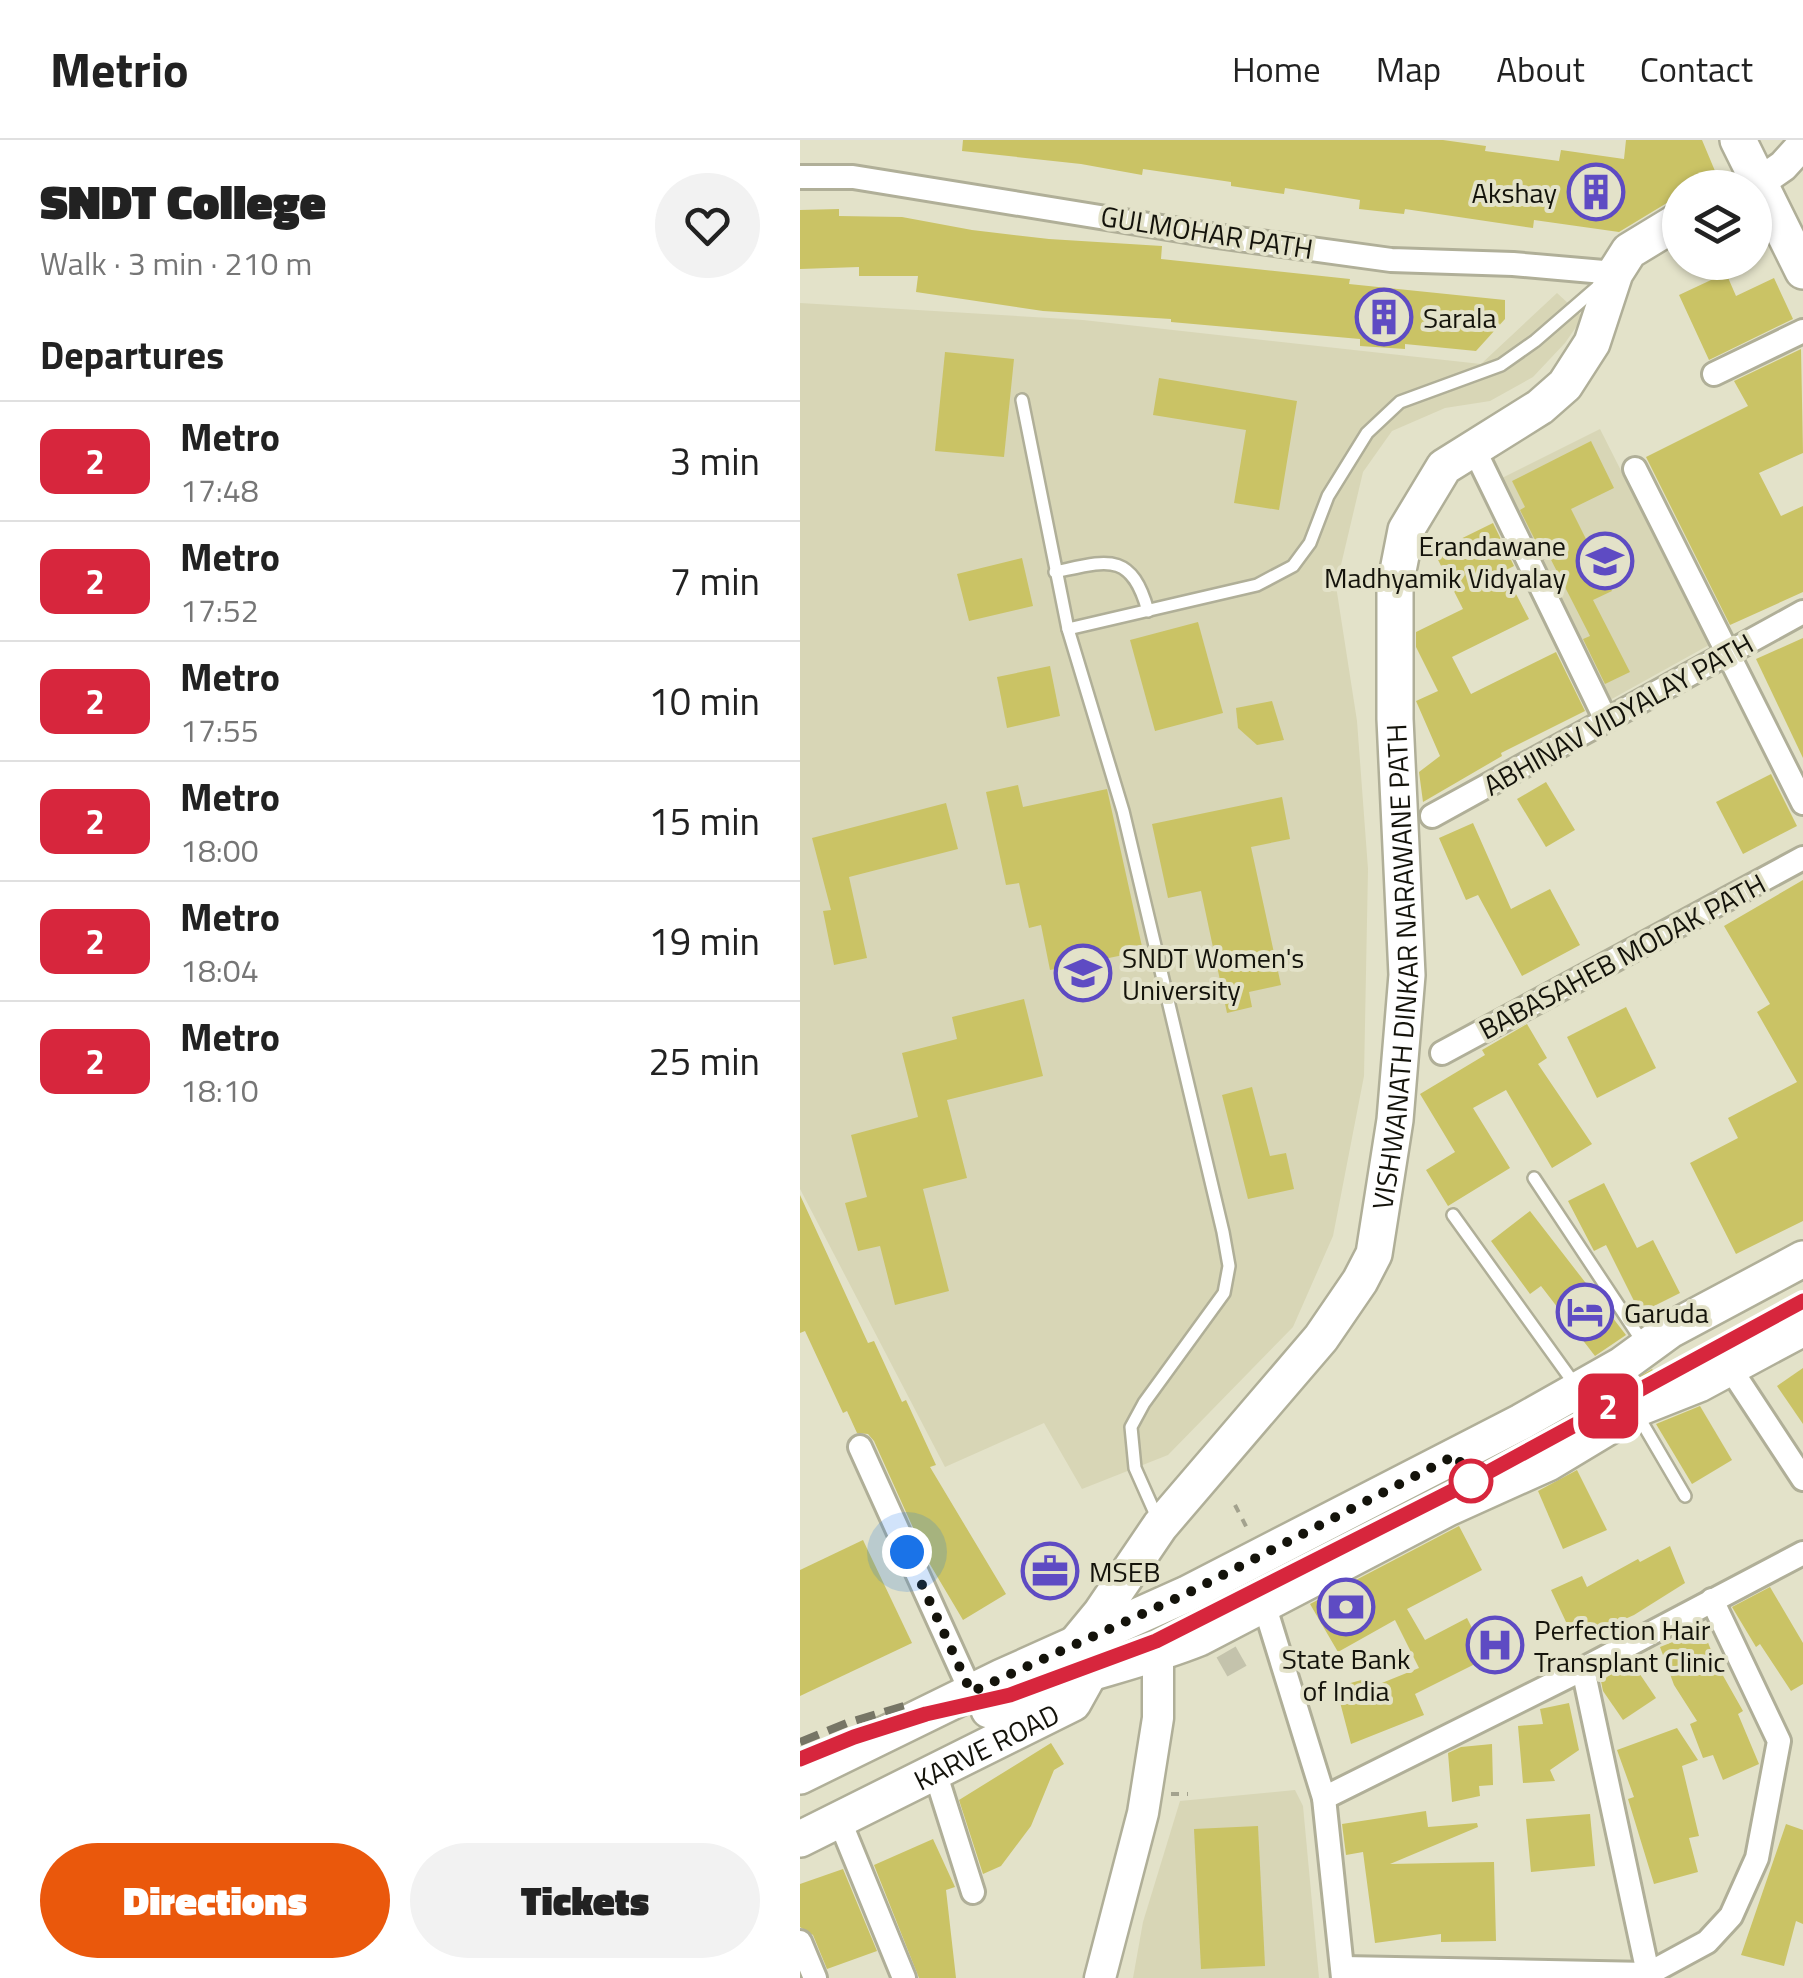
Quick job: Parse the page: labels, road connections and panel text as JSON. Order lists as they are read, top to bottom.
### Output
{
  "streets": {
    "main road": ["VISHWANATH DINKAR NARAWANE PATH", "KARVE ROAD"],
    "street": ["GULMOHAR PATH", "ABHINAV VIDYALAY PATH", "BABASAHEB MODAK PATH"]
  },
  "crossings": [
    ["GULMOHAR PATH", "VISHWANATH DINKAR NARAWANE PATH"],
    ["VISHWANATH DINKAR NARAWANE PATH", "KARVE ROAD"]
  ],
  "places": {
    "building": ["Akshay", "Sarala"],
    "school or university": ["Erandawane Madhyamik Vidyalay", "SNDT Women's University"],
    "hotel": ["Garuda"],
    "office": ["MSEB"],
    "bank": ["State Bank of India"],
    "hospital": ["Perfection Hair Transplant Clinic"]
  },
  "lines": ["metro line 2"],
  "page": {
    "header": "Metrio",
    "nav": [
      "Home",
      "Map",
      "About",
      "Contact"
    ],
    "heading": [
      ["SNDT College", "Walk · 3 min · 210 m"],
      "Departures"
    ],
    "on_map": "2",
    "list": [
      {
        "mark": "2",
        "name": "Metro",
        "note": "17:48",
        "value": "3 min"
      },
      {
        "mark": "2",
        "name": "Metro",
        "note": "17:52",
        "value": "7 min"
      },
      {
        "mark": "2",
        "name": "Metro",
        "note": "17:55",
        "value": "10 min"
      },
      {
        "mark": "2",
        "name": "Metro",
        "note": "18:00",
        "value": "15 min"
      },
      {
        "mark": "2",
        "name": "Metro",
        "note": "18:04",
        "value": "19 min"
      },
      {
        "mark": "2",
        "name": "Metro",
        "note": "18:10",
        "value": "25 min"
      }
    ],
    "buttons": ["Directions", "Tickets"]
  }
}
